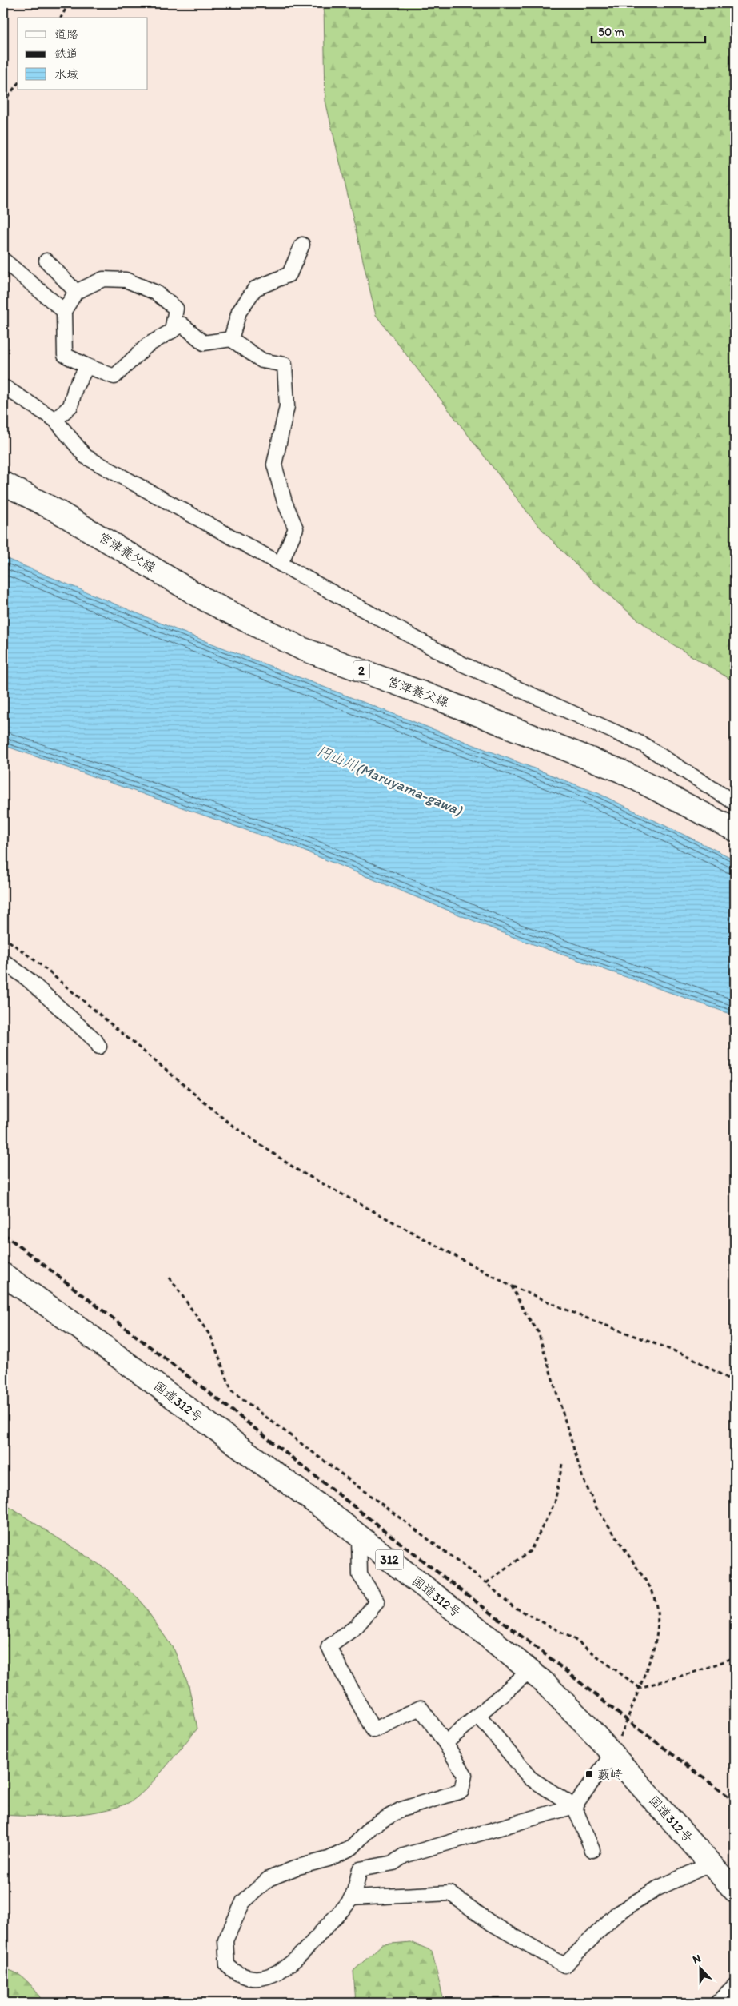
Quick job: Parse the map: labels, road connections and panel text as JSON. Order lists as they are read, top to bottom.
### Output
{
  "streets": {
    "main road": [
      "宮津養父線",
      "2",
      "国道312号",
      "312"
    ]
  },
  "water": ["円山川(Maruyama-gawa)"],
  "places": {
    "transit": ["藪崎"]
  },
  "legend": ["道路", "鉄道", "水域"],
  "scale_bar": "50 m",
  "north": "top"
}
